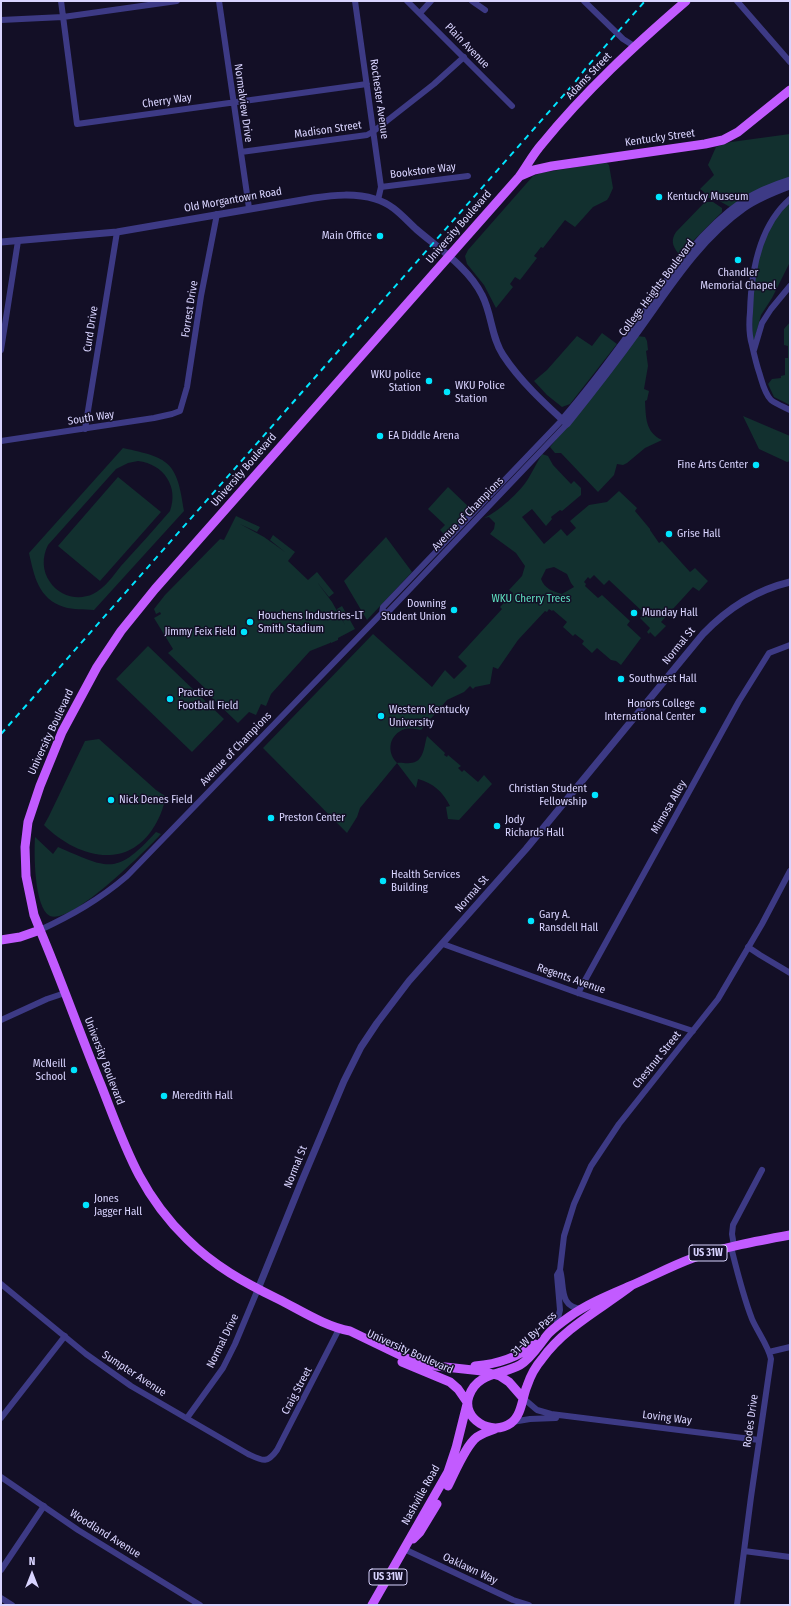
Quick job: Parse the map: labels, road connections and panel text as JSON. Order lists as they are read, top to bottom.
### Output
{
  "streets": {
    "main road": [
      "Adams Street",
      "Kentucky Street",
      "University Boulevard",
      "US 31W",
      "31-W By-Pass",
      "Nashville Road"
    ],
    "street": [
      "Plain Avenue",
      "Rochester Avenue",
      "Cherry Way",
      "Normalview Drive",
      "Madison Street",
      "Bookstore Way",
      "Old Morgantown Road",
      "College Heights Boulevard",
      "Forrest Drive",
      "Curd Drive",
      "South Way",
      "Avenue of Champions",
      "Normal St",
      "Mimosa Alley",
      "Regents Avenue",
      "Chestnut Street",
      "Normal Drive",
      "Sumpter Avenue",
      "Craig Street",
      "Loving Way",
      "Rodes Drive",
      "Woodland Avenue",
      "Oaklawn Way"
    ]
  },
  "crossings": [
    ["Plain Avenue", "Madison Street"],
    ["Adams Street", "Kentucky Street"],
    ["Adams Street", "University Boulevard"],
    ["Rochester Avenue", "Cherry Way"],
    ["Rochester Avenue", "Madison Street"],
    ["Rochester Avenue", "Bookstore Way"],
    ["Rochester Avenue", "Old Morgantown Road"],
    ["Cherry Way", "Normalview Drive"],
    ["Normalview Drive", "Madison Street"],
    ["Normalview Drive", "Old Morgantown Road"],
    ["Kentucky Street", "University Boulevard"],
    ["Old Morgantown Road", "University Boulevard"],
    ["Old Morgantown Road", "Forrest Drive"],
    ["Old Morgantown Road", "Curd Drive"],
    ["University Boulevard", "Avenue of Champions"],
    ["University Boulevard", "Normal St"],
    ["University Boulevard", "31-W By-Pass"],
    ["University Boulevard", "Normal Drive"],
    ["University Boulevard", "Craig Street"],
    ["University Boulevard", "Loving Way"],
    ["University Boulevard", "Nashville Road"],
    ["College Heights Boulevard", "Avenue of Champions"],
    ["Forrest Drive", "South Way"],
    ["Curd Drive", "South Way"],
    ["Normal St", "Regents Avenue"],
    ["Normal St", "Normal Drive"],
    ["Mimosa Alley", "Regents Avenue"],
    ["Regents Avenue", "Chestnut Street"],
    ["Chestnut Street", "31-W By-Pass"],
    ["31-W By-Pass", "Loving Way"],
    ["31-W By-Pass", "Nashville Road"],
    ["Normal Drive", "Sumpter Avenue"],
    ["Sumpter Avenue", "Craig Street"],
    ["Loving Way", "Rodes Drive"],
    ["Loving Way", "Nashville Road"],
    ["Nashville Road", "Oaklawn Way"]
  ],
  "parks": ["WKU Cherry Trees"],
  "places": [
    "Kentucky Museum",
    "Main Office",
    "Chandler Memorial Chapel",
    "WKU police Station",
    "WKU Police Station",
    "EA Diddle Arena",
    "Fine Arts Center",
    "Grise Hall",
    "Downing Student Union",
    "Munday Hall",
    "Houchens Industries-LT Smith Stadium",
    "Jimmy Feix Field",
    "Southwest Hall",
    "Practice Football Field",
    "Honors College International Center",
    "Western Kentucky University",
    "Christian Student Fellowship",
    "Nick Denes Field",
    "Preston Center",
    "Jody Richards Hall",
    "Health Services Building",
    "Gary A. Ransdell Hall",
    "McNeill School",
    "Meredith Hall",
    "Jones Jagger Hall"
  ],
  "north": "top"
}
